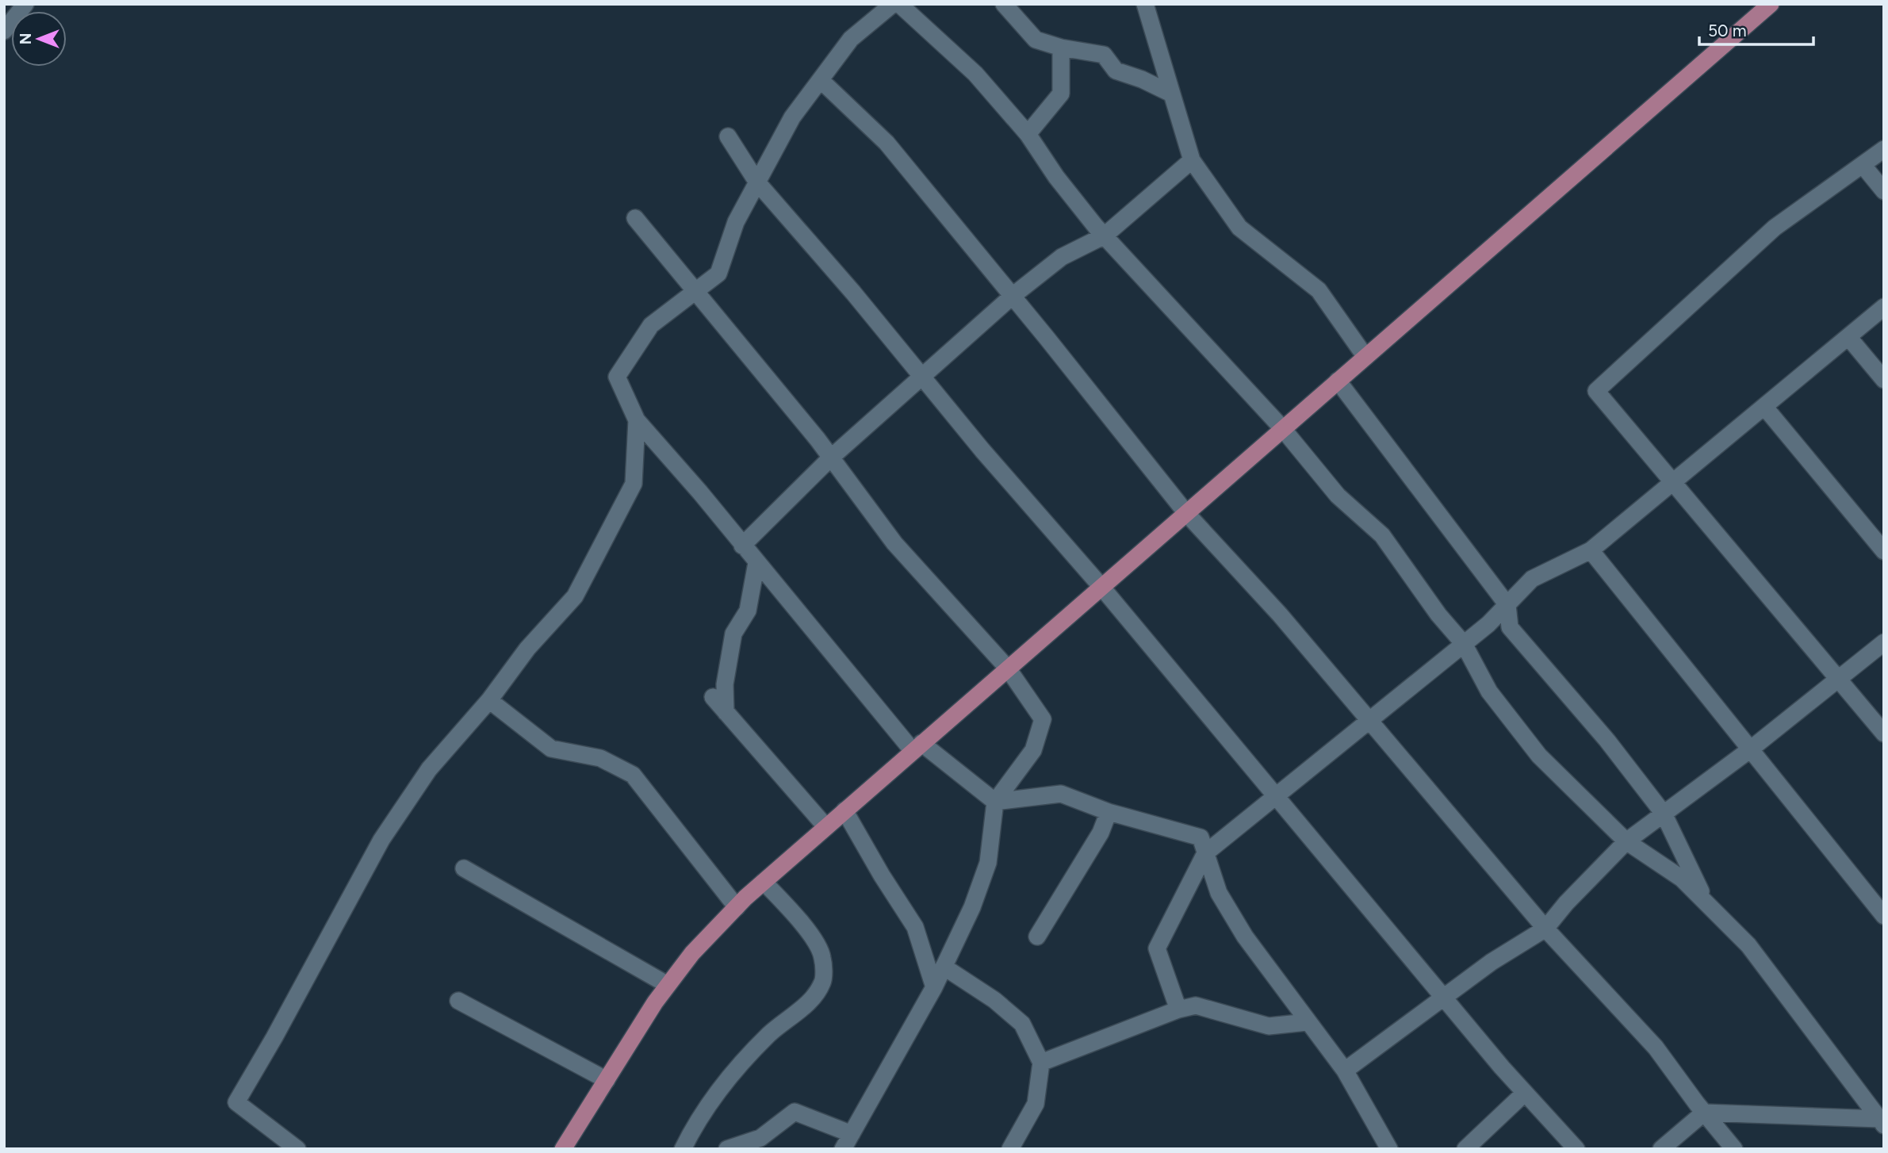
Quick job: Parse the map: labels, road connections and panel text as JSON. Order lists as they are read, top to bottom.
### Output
{
  "scale_bar": "50 m",
  "north": "left"
}
